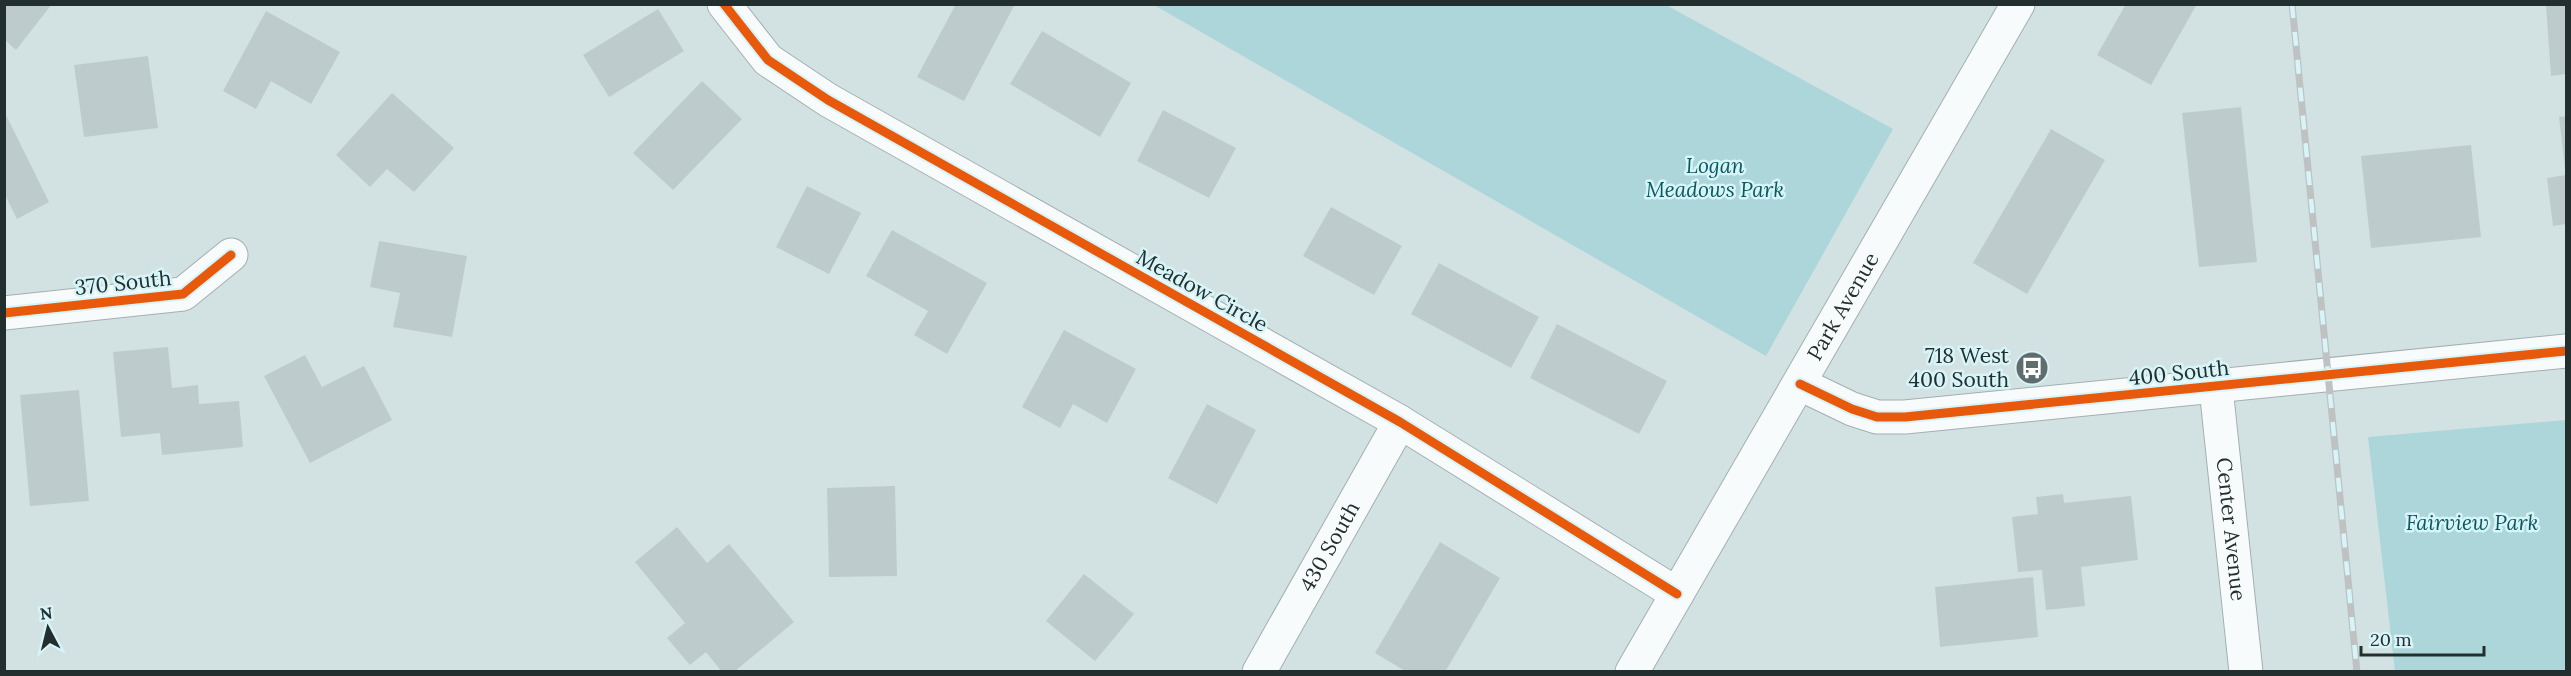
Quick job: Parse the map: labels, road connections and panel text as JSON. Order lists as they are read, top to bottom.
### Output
{
  "streets": {
    "street": [
      "370 South",
      "Meadow Circle",
      "Park Avenue",
      "400 South",
      "Center Avenue",
      "430 South"
    ]
  },
  "crossings": [
    ["Meadow Circle", "Park Avenue"],
    ["Meadow Circle", "430 South"],
    ["Park Avenue", "400 South"],
    ["400 South", "Center Avenue"]
  ],
  "parks": ["Logan Meadows Park", "Fairview Park"],
  "places": {
    "bus stop": ["718 West 400 South"]
  },
  "scale_bar": "20 m",
  "north": "top"
}
